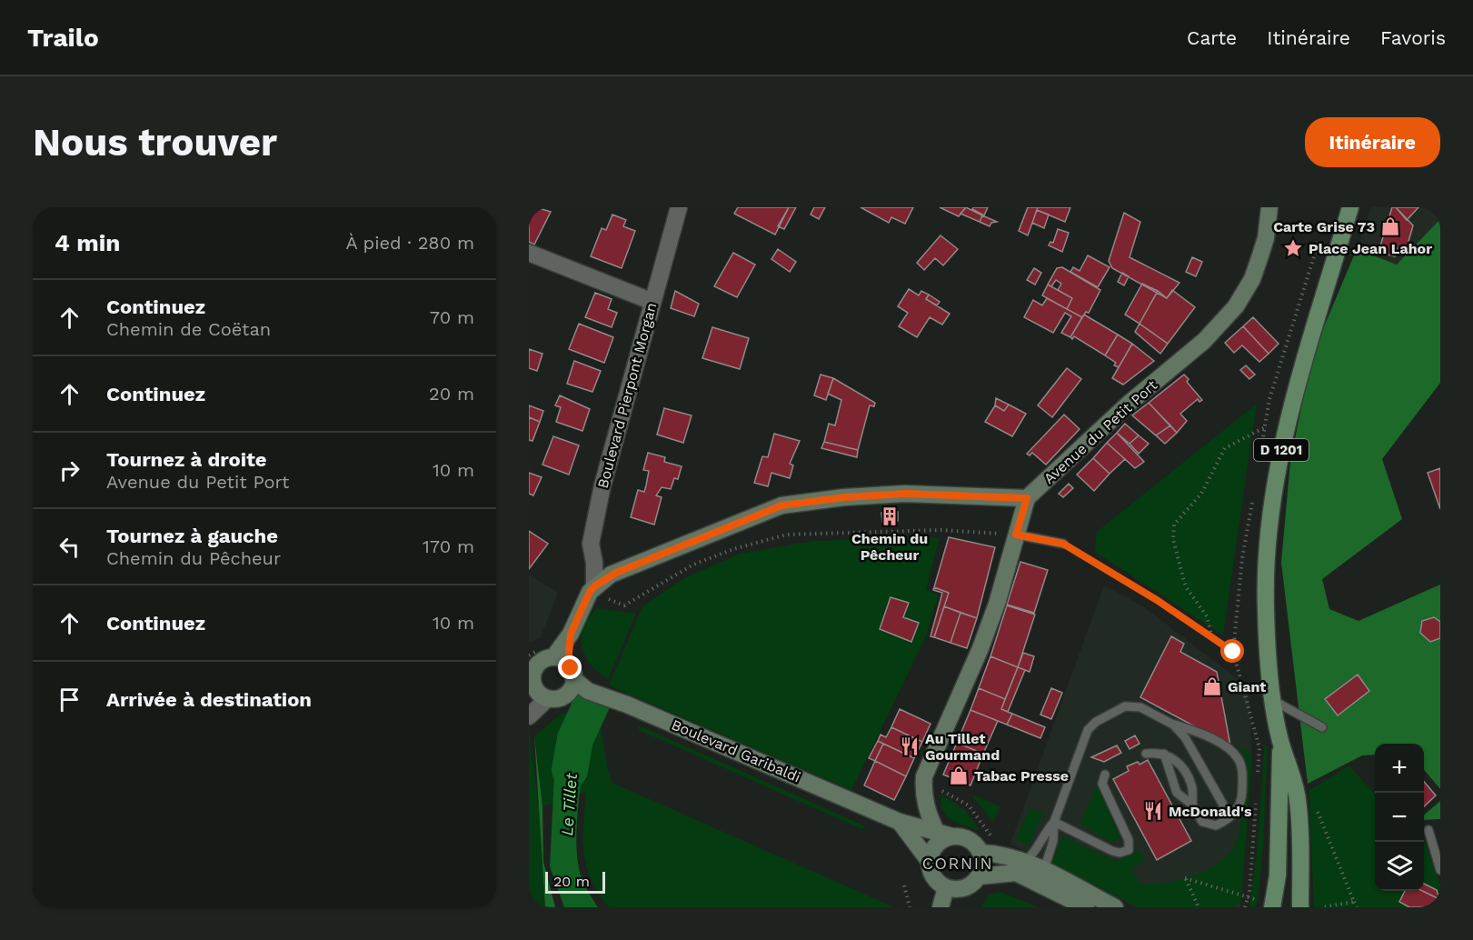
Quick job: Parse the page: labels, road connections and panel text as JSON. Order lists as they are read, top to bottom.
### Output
{
  "streets": {
    "main road": ["D 1201"],
    "street": ["Boulevard Pierpont Morgan", "Avenue du Petit Port", "Boulevard Garibaldi"]
  },
  "districts": ["CORNIN"],
  "water": ["Le Tillet"],
  "places": {
    "shop": ["Carte Grise 73", "Giant", "Tabac Presse"],
    "place": ["Place Jean Lahor"],
    "building": ["Chemin du Pêcheur"],
    "restaurant": ["Au Tillet Gourmand", "McDonald's"]
  },
  "scale_bar": "20 m",
  "page": {
    "header": "Trailo",
    "nav": ["Carte", "Itinéraire", "Favoris"],
    "buttons": "Itinéraire",
    "title": "Nous trouver",
    "heading": ["4 min", "À pied · 280 m"],
    "list": [
      ["Continuez", "Chemin de Coëtan", "70 m"],
      ["Continuez", "20 m"],
      ["Tournez à droite", "Avenue du Petit Port", "10 m"],
      ["Tournez à gauche", "Chemin du Pêcheur", "170 m"],
      ["Continuez", "10 m"],
      "Arrivée à destination"
    ],
    "map_buttons": ["+", "−"],
    "scale": "20 m"
  }
}
